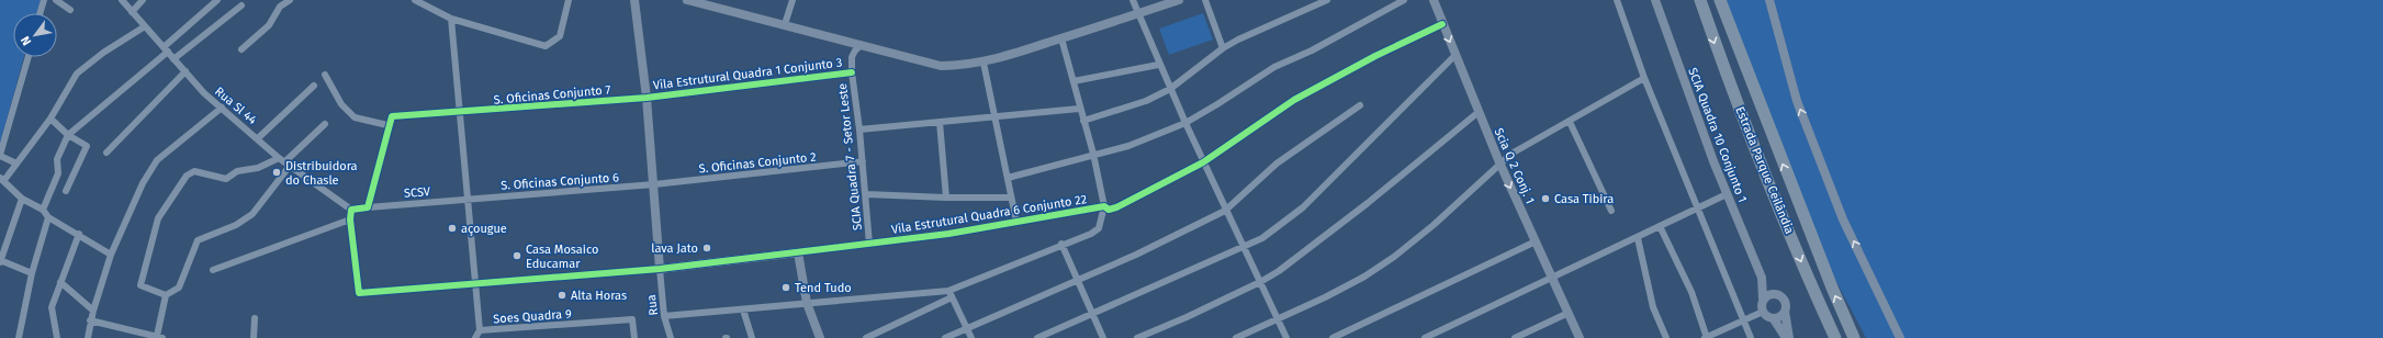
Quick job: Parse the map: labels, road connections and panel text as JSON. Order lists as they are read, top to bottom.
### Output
{
  "streets": {
    "highway": ["Estrada Parque Ceilândia"],
    "street": [
      "Vila Estrutural Quadra 1 Conjunto 3",
      "S. Oficinas Conjunto 7",
      "Rua Sl 44",
      "SCIA Quadra 10 Conjunto 1",
      "SCIA Quadra 7 - Setor Leste",
      "S. Oficinas Conjunto 2",
      "Scia Q 2 Conj. 1",
      "S. Oficinas Conjunto 6",
      "SCSV",
      "Vila Estrutural Quadra 6 Conjunto 22",
      "Rua",
      "Soes Quadra 9"
    ]
  },
  "crossings": [
    ["Vila Estrutural Quadra 1 Conjunto 3", "S. Oficinas Conjunto 7"],
    ["Vila Estrutural Quadra 1 Conjunto 3", "SCIA Quadra 7 - Setor Leste"],
    ["S. Oficinas Conjunto 7", "Soes Quadra 9"],
    ["Rua Sl 44", "SCSV"],
    ["SCIA Quadra 7 - Setor Leste", "S. Oficinas Conjunto 2"],
    ["SCIA Quadra 7 - Setor Leste", "Vila Estrutural Quadra 6 Conjunto 22"],
    ["S. Oficinas Conjunto 2", "S. Oficinas Conjunto 6"],
    ["Scia Q 2 Conj. 1", "Vila Estrutural Quadra 6 Conjunto 22"],
    ["S. Oficinas Conjunto 6", "SCSV"],
    ["S. Oficinas Conjunto 6", "Soes Quadra 9"],
    ["SCSV", "Soes Quadra 9"]
  ],
  "places": [
    "Distribuidora do Chasle",
    "Casa Tibira",
    "açougue",
    "lava Jato",
    "Casa Mosaico Educamar",
    "Tend Tudo",
    "Alta Horas"
  ],
  "north": "bottom left"
}
